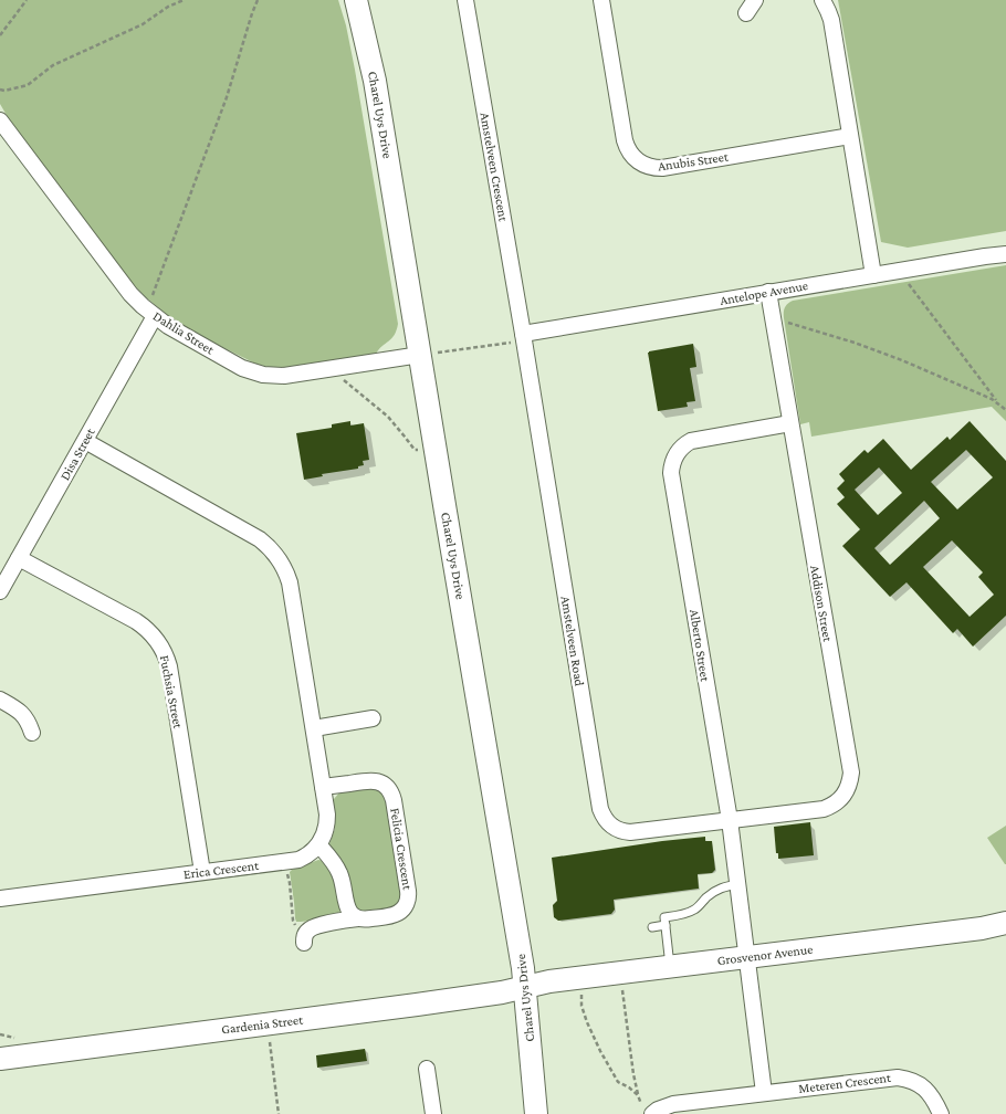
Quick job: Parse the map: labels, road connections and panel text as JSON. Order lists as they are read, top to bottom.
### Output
{
  "streets": {
    "main road": ["Charel Uys Drive", "Grosvenor Avenue", "Gardenia Street"],
    "street": [
      "Anubis Street",
      "Amstelveen Crescent",
      "Antelope Avenue",
      "Dahlia Street",
      "Disa Street",
      "Addison Street",
      "Amstelveen Road",
      "Alberto Street",
      "Fuchsia Street",
      "Felicia Crescent",
      "Erica Crescent",
      "Meteren Crescent"
    ]
  },
  "crossings": [
    ["Charel Uys Drive", "Dahlia Street"],
    ["Charel Uys Drive", "Grosvenor Avenue"],
    ["Charel Uys Drive", "Gardenia Street"],
    ["Amstelveen Crescent", "Antelope Avenue"],
    ["Amstelveen Crescent", "Amstelveen Road"],
    ["Antelope Avenue", "Addison Street"],
    ["Antelope Avenue", "Amstelveen Road"],
    ["Dahlia Street", "Disa Street"],
    ["Disa Street", "Fuchsia Street"],
    ["Addison Street", "Amstelveen Road"],
    ["Addison Street", "Alberto Street"],
    ["Amstelveen Road", "Alberto Street"],
    ["Alberto Street", "Grosvenor Avenue"],
    ["Fuchsia Street", "Erica Crescent"],
    ["Grosvenor Avenue", "Gardenia Street"]
  ]
}
